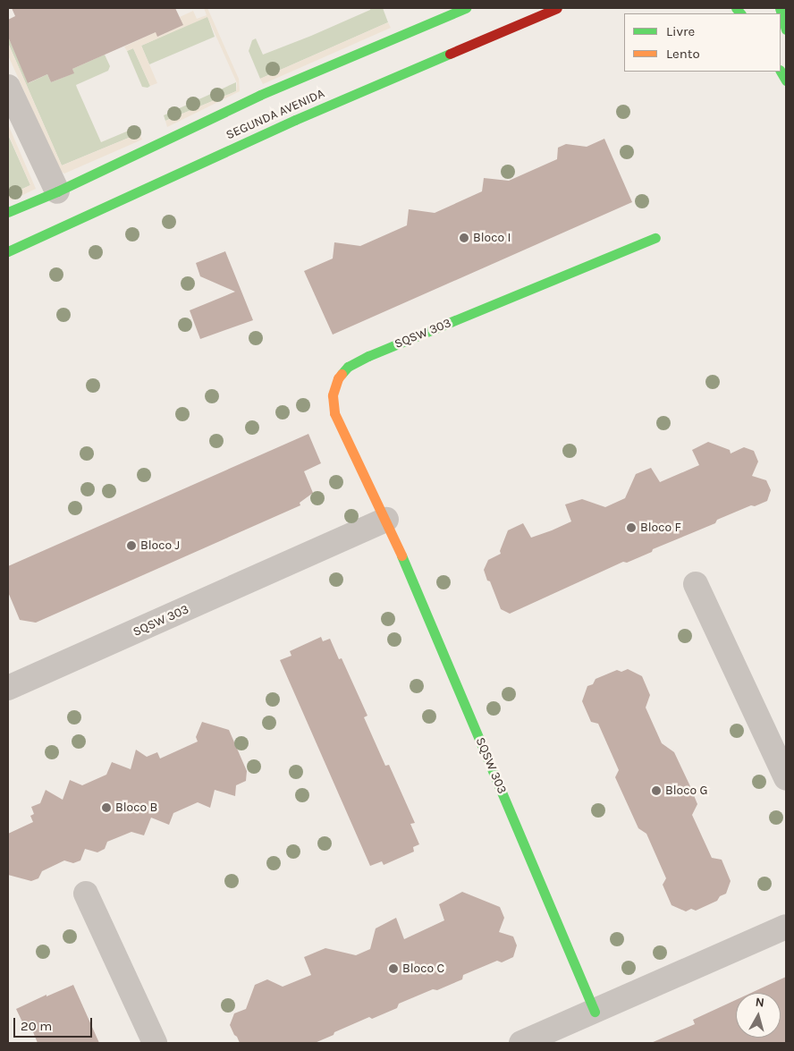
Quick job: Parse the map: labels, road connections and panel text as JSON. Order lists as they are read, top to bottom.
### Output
{
  "streets": {
    "street": ["SEGUNDA AVENIDA", "SQSW 303"]
  },
  "places": [
    "Bloco I",
    "Bloco F",
    "Bloco J",
    "Bloco G",
    "Bloco B",
    "Bloco C"
  ],
  "legend": ["Livre", "Lento"],
  "scale_bar": "20 m",
  "north": "top"
}
